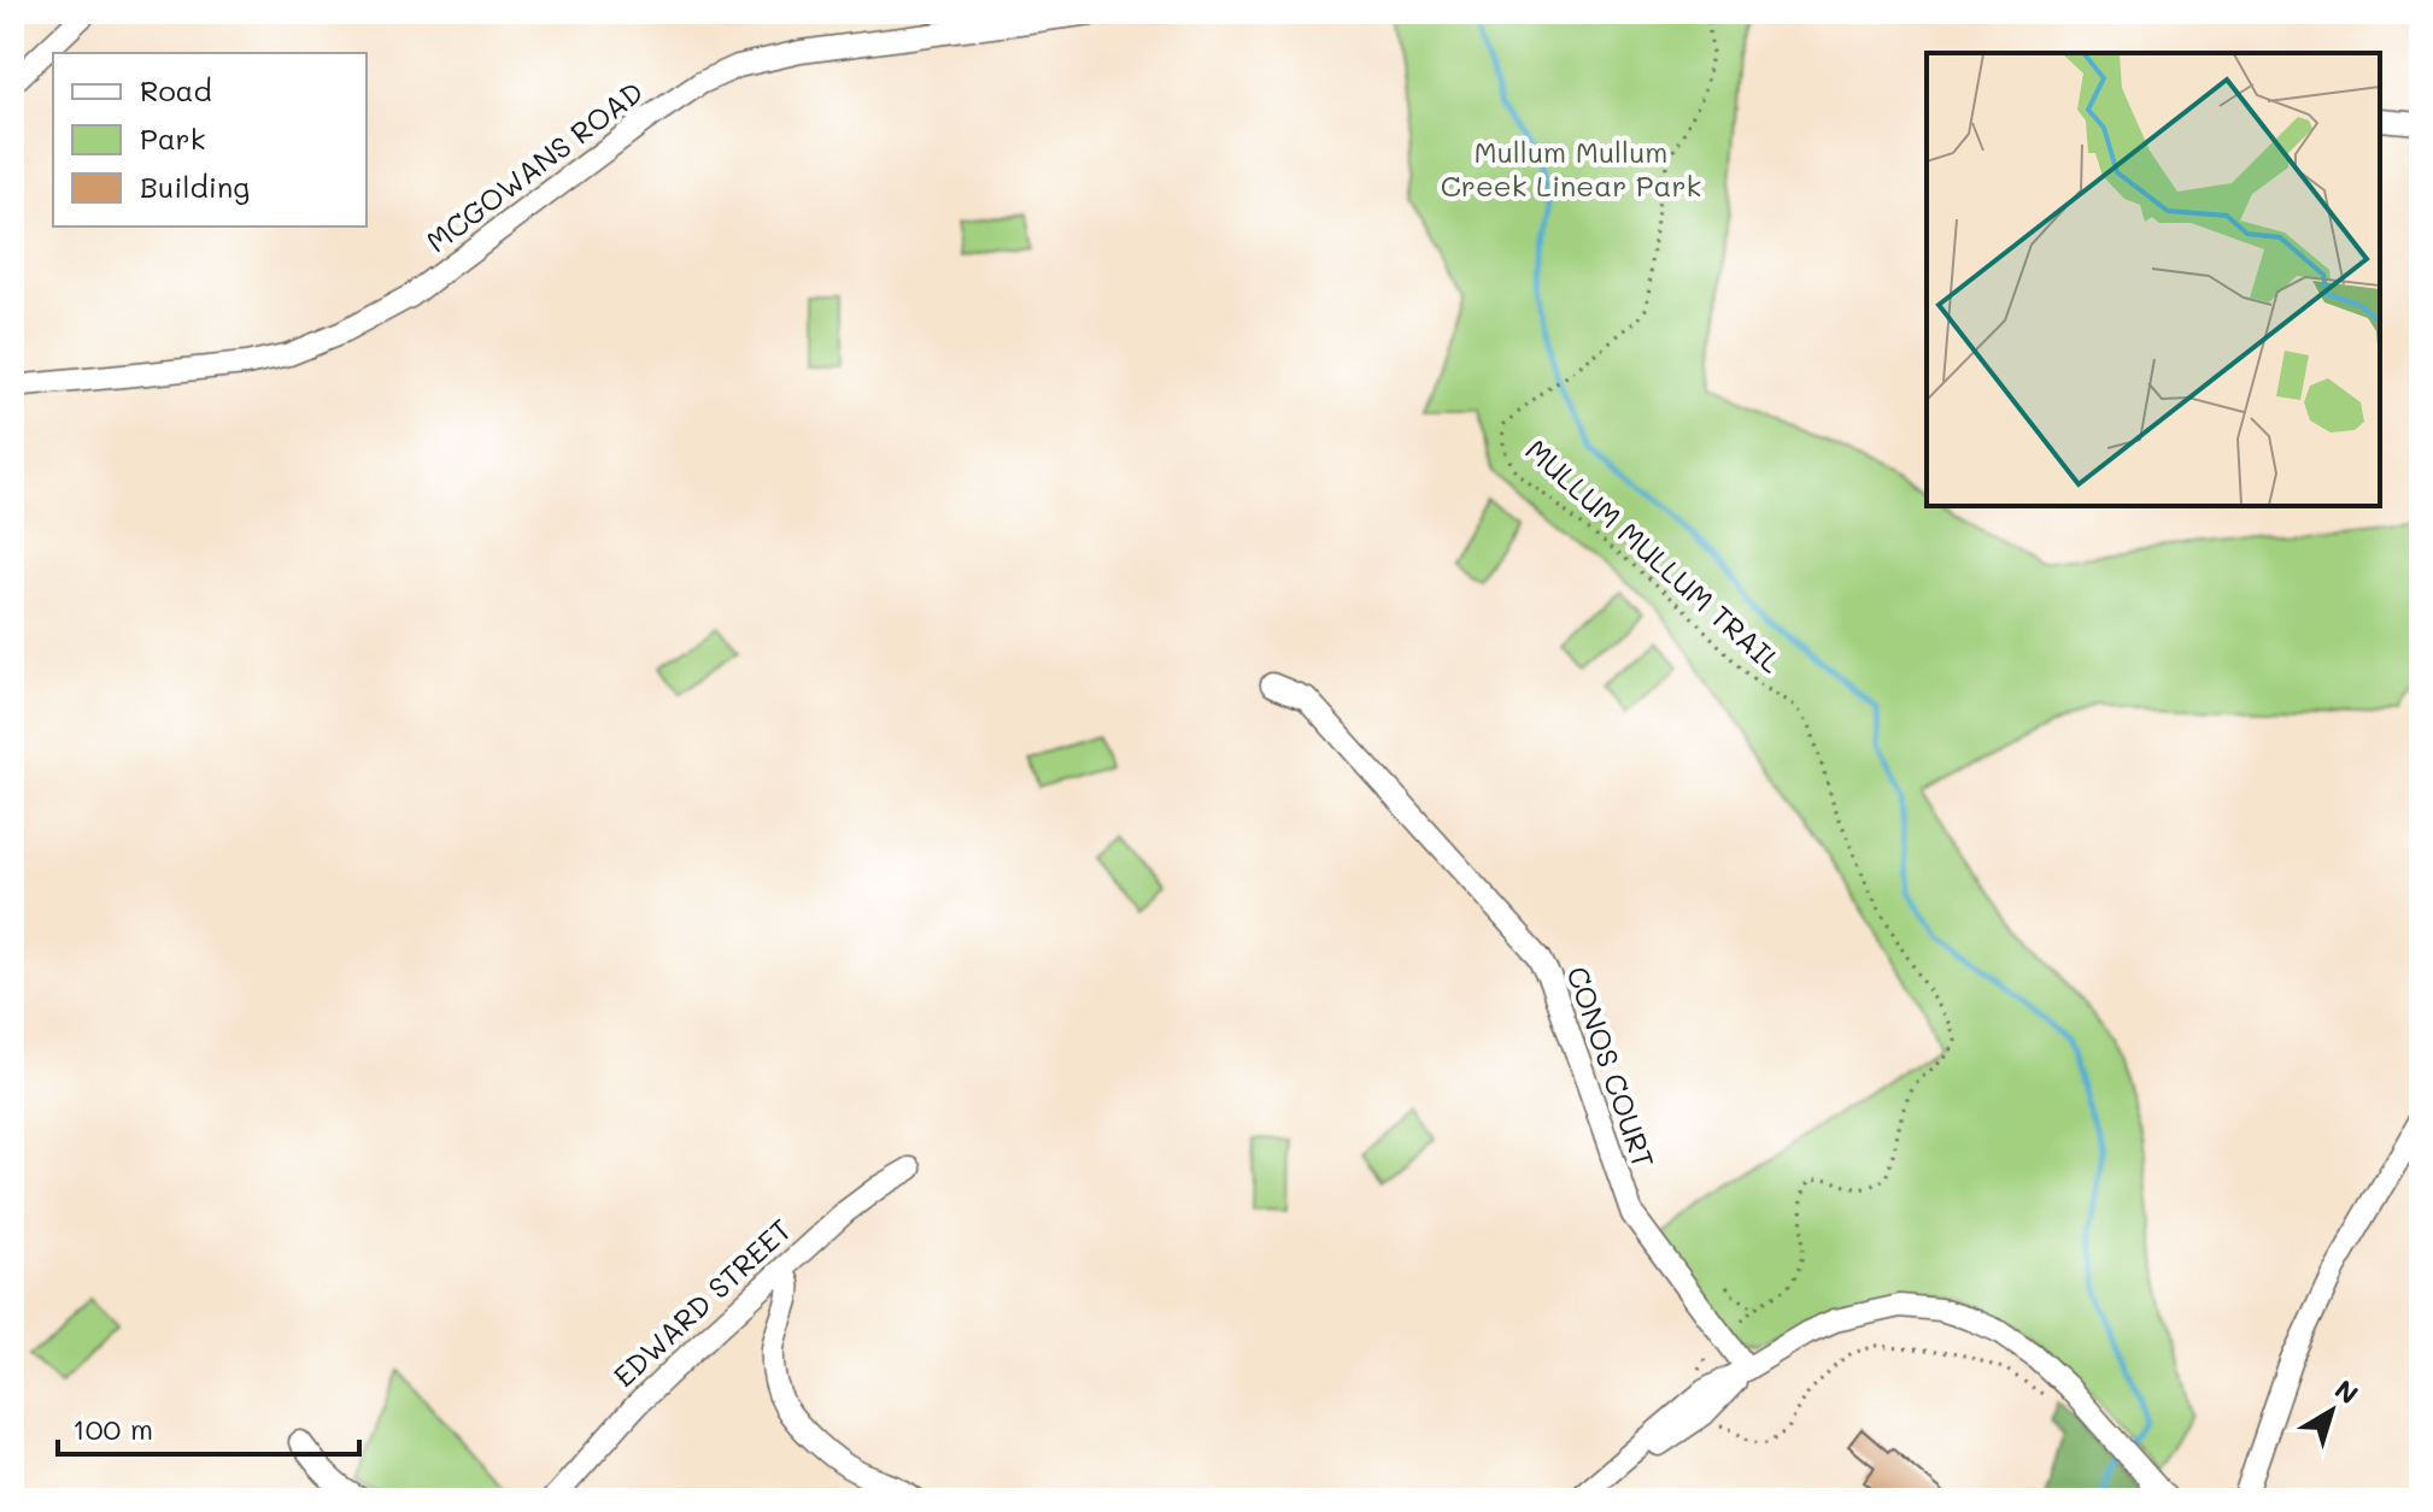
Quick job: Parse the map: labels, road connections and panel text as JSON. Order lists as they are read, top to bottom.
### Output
{
  "streets": {
    "street": ["MCGOWANS ROAD", "CONOS COURT", "EDWARD STREET"],
    "path": ["MULLUM MULLUM TRAIL"]
  },
  "crossings": [
    ["MULLUM MULLUM TRAIL", "CONOS COURT"]
  ],
  "parks": ["Mullum Mullum Creek Linear Park"],
  "legend": ["Road", "Park", "Building"],
  "scale_bar": "100 m",
  "north": "top right"
}
